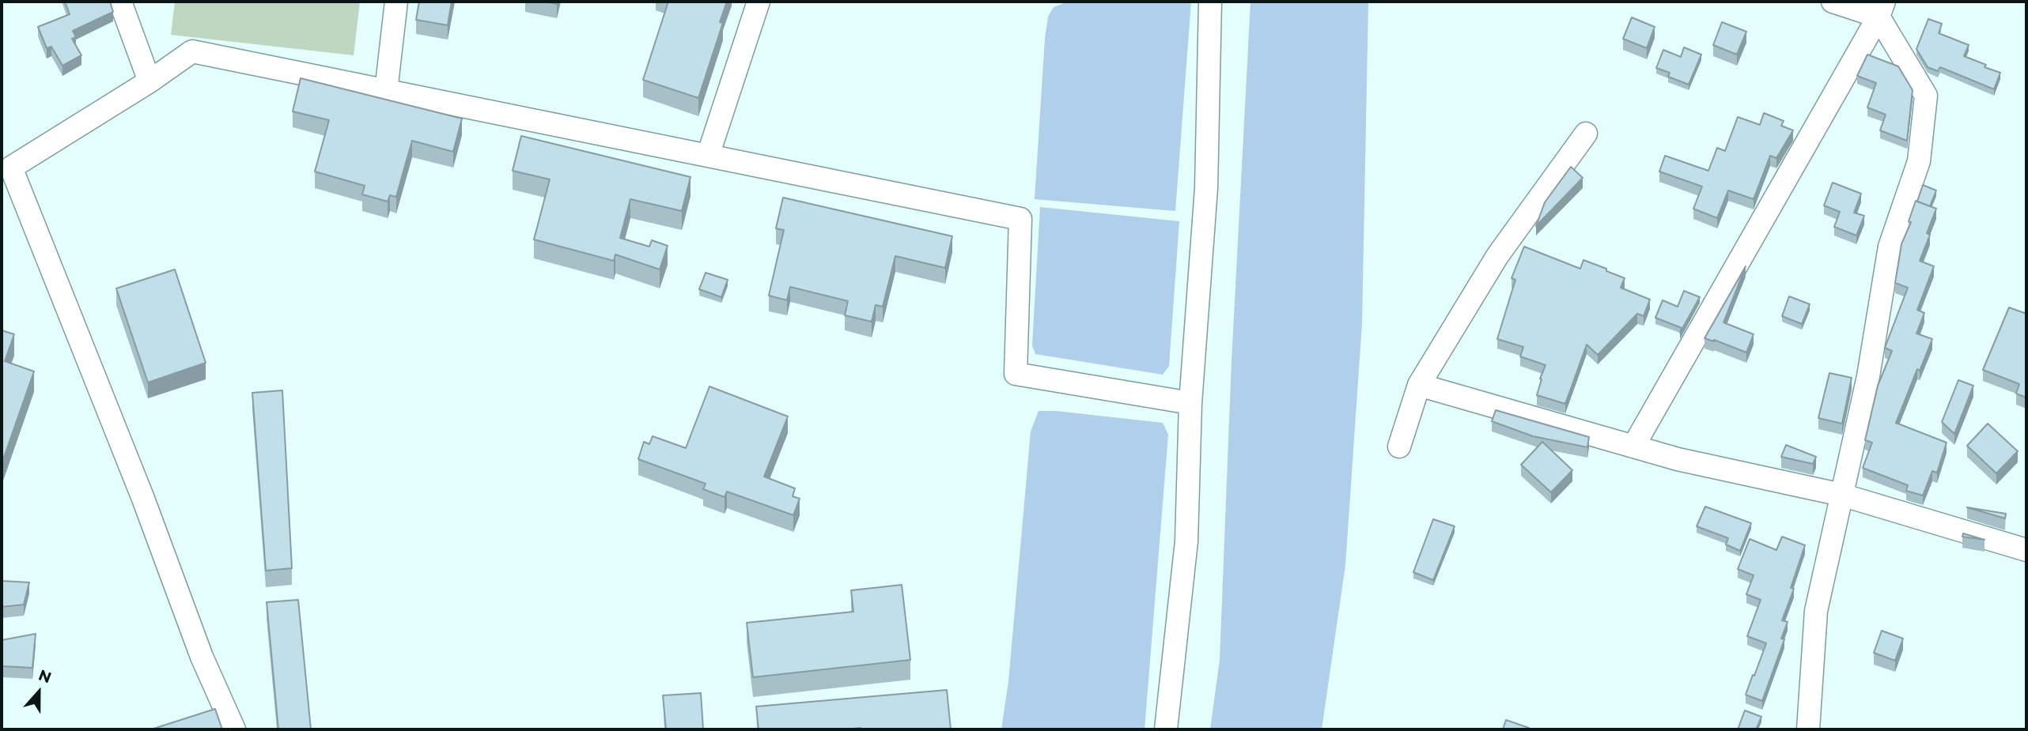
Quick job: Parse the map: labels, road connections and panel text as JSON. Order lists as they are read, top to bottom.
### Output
{
  "north": "top"
}
